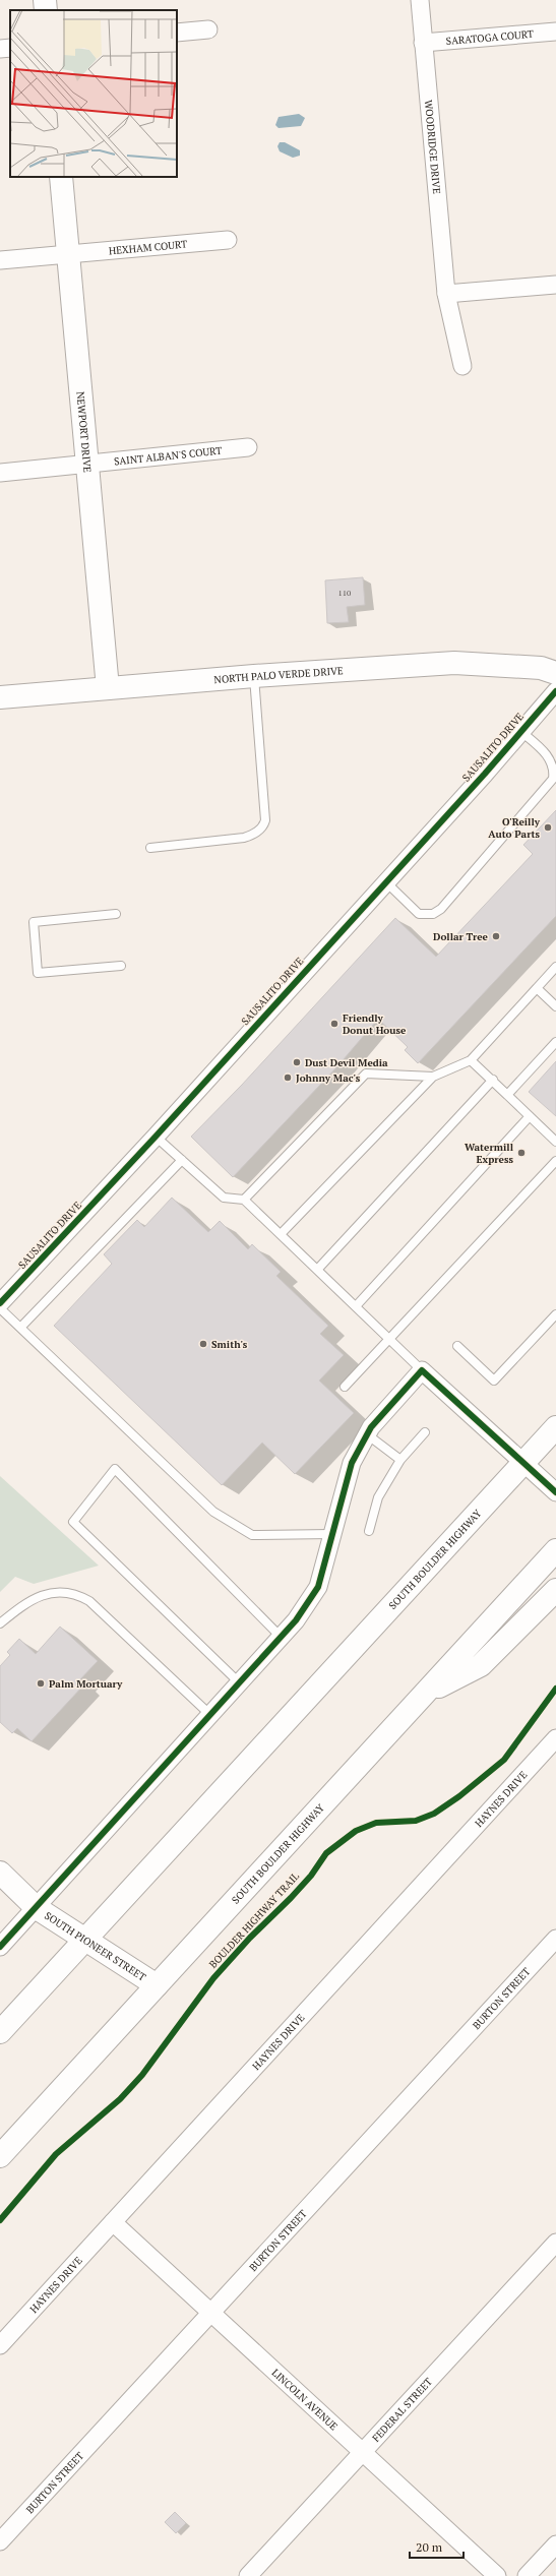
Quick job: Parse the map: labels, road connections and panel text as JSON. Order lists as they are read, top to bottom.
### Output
{
  "streets": {
    "main road": [
      "NEWPORT DRIVE",
      "NORTH PALO VERDE DRIVE",
      "SOUTH BOULDER HIGHWAY",
      "SOUTH PIONEER STREET"
    ],
    "street": [
      "SARATOGA COURT",
      "WOODRIDGE DRIVE",
      "HEXHAM COURT",
      "SAINT ALBAN'S COURT",
      "SAUSALITO DRIVE",
      "HAYNES DRIVE",
      "BURTON STREET",
      "LINCOLN AVENUE",
      "FEDERAL STREET"
    ],
    "cycle path": ["BOULDER HIGHWAY TRAIL"]
  },
  "crossings": [
    ["SARATOGA COURT", "WOODRIDGE DRIVE"],
    ["HEXHAM COURT", "NEWPORT DRIVE"],
    ["NEWPORT DRIVE", "SAINT ALBAN'S COURT"],
    ["NEWPORT DRIVE", "NORTH PALO VERDE DRIVE"],
    ["SOUTH BOULDER HIGHWAY", "SOUTH PIONEER STREET"],
    ["HAYNES DRIVE", "LINCOLN AVENUE"],
    ["BURTON STREET", "LINCOLN AVENUE"],
    ["LINCOLN AVENUE", "FEDERAL STREET"]
  ],
  "places": [
    "O'Reilly Auto Parts",
    "Dollar Tree",
    "Friendly Donut House",
    "Dust Devil Media",
    "Johnny Mac's",
    "Watermill Express",
    "Smith's",
    "Palm Mortuary"
  ],
  "house_numbers": ["110"],
  "scale_bar": "20 m"
}
